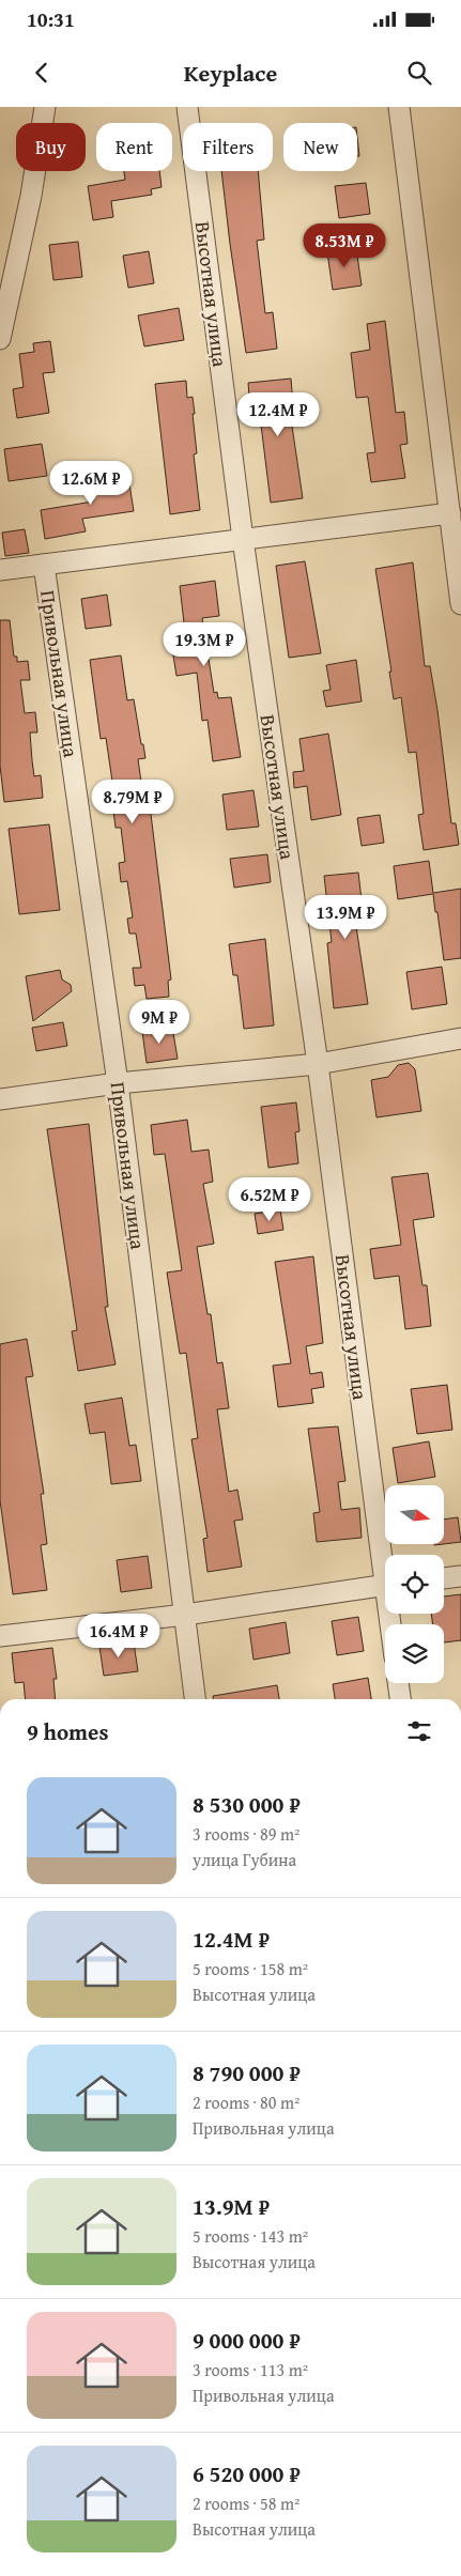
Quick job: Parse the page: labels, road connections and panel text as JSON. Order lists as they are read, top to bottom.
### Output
{
  "streets": {
    "street": ["Высотная улица", "Привольная улица"]
  },
  "north": "right",
  "page": {
    "status": "10:31",
    "header": "Keyplace",
    "chip": [
      "Buy",
      "Rent",
      "Filters",
      "New"
    ],
    "price": [
      "8.53M ₽",
      "12.4M ₽",
      "12.6M ₽",
      "19.3M ₽",
      "8.79M ₽",
      "13.9M ₽",
      "9M ₽",
      "6.52M ₽",
      "16.4M ₽"
    ],
    "heading": "9 homes",
    "list": [
      {
        "name": "8 530 000 ₽",
        "note": "3 rooms · 89 m² · улица Губина"
      },
      {
        "name": "12.4M ₽",
        "note": "5 rooms · 158 m² · Высотная улица"
      },
      {
        "name": "8 790 000 ₽",
        "note": "2 rooms · 80 m² · Привольная улица"
      },
      {
        "name": "13.9M ₽",
        "note": "5 rooms · 143 m² · Высотная улица"
      },
      {
        "name": "9 000 000 ₽",
        "note": "3 rooms · 113 m² · Привольная улица"
      },
      {
        "name": "6 520 000 ₽",
        "note": "2 rooms · 58 m² · Высотная улица"
      }
    ]
  }
}
